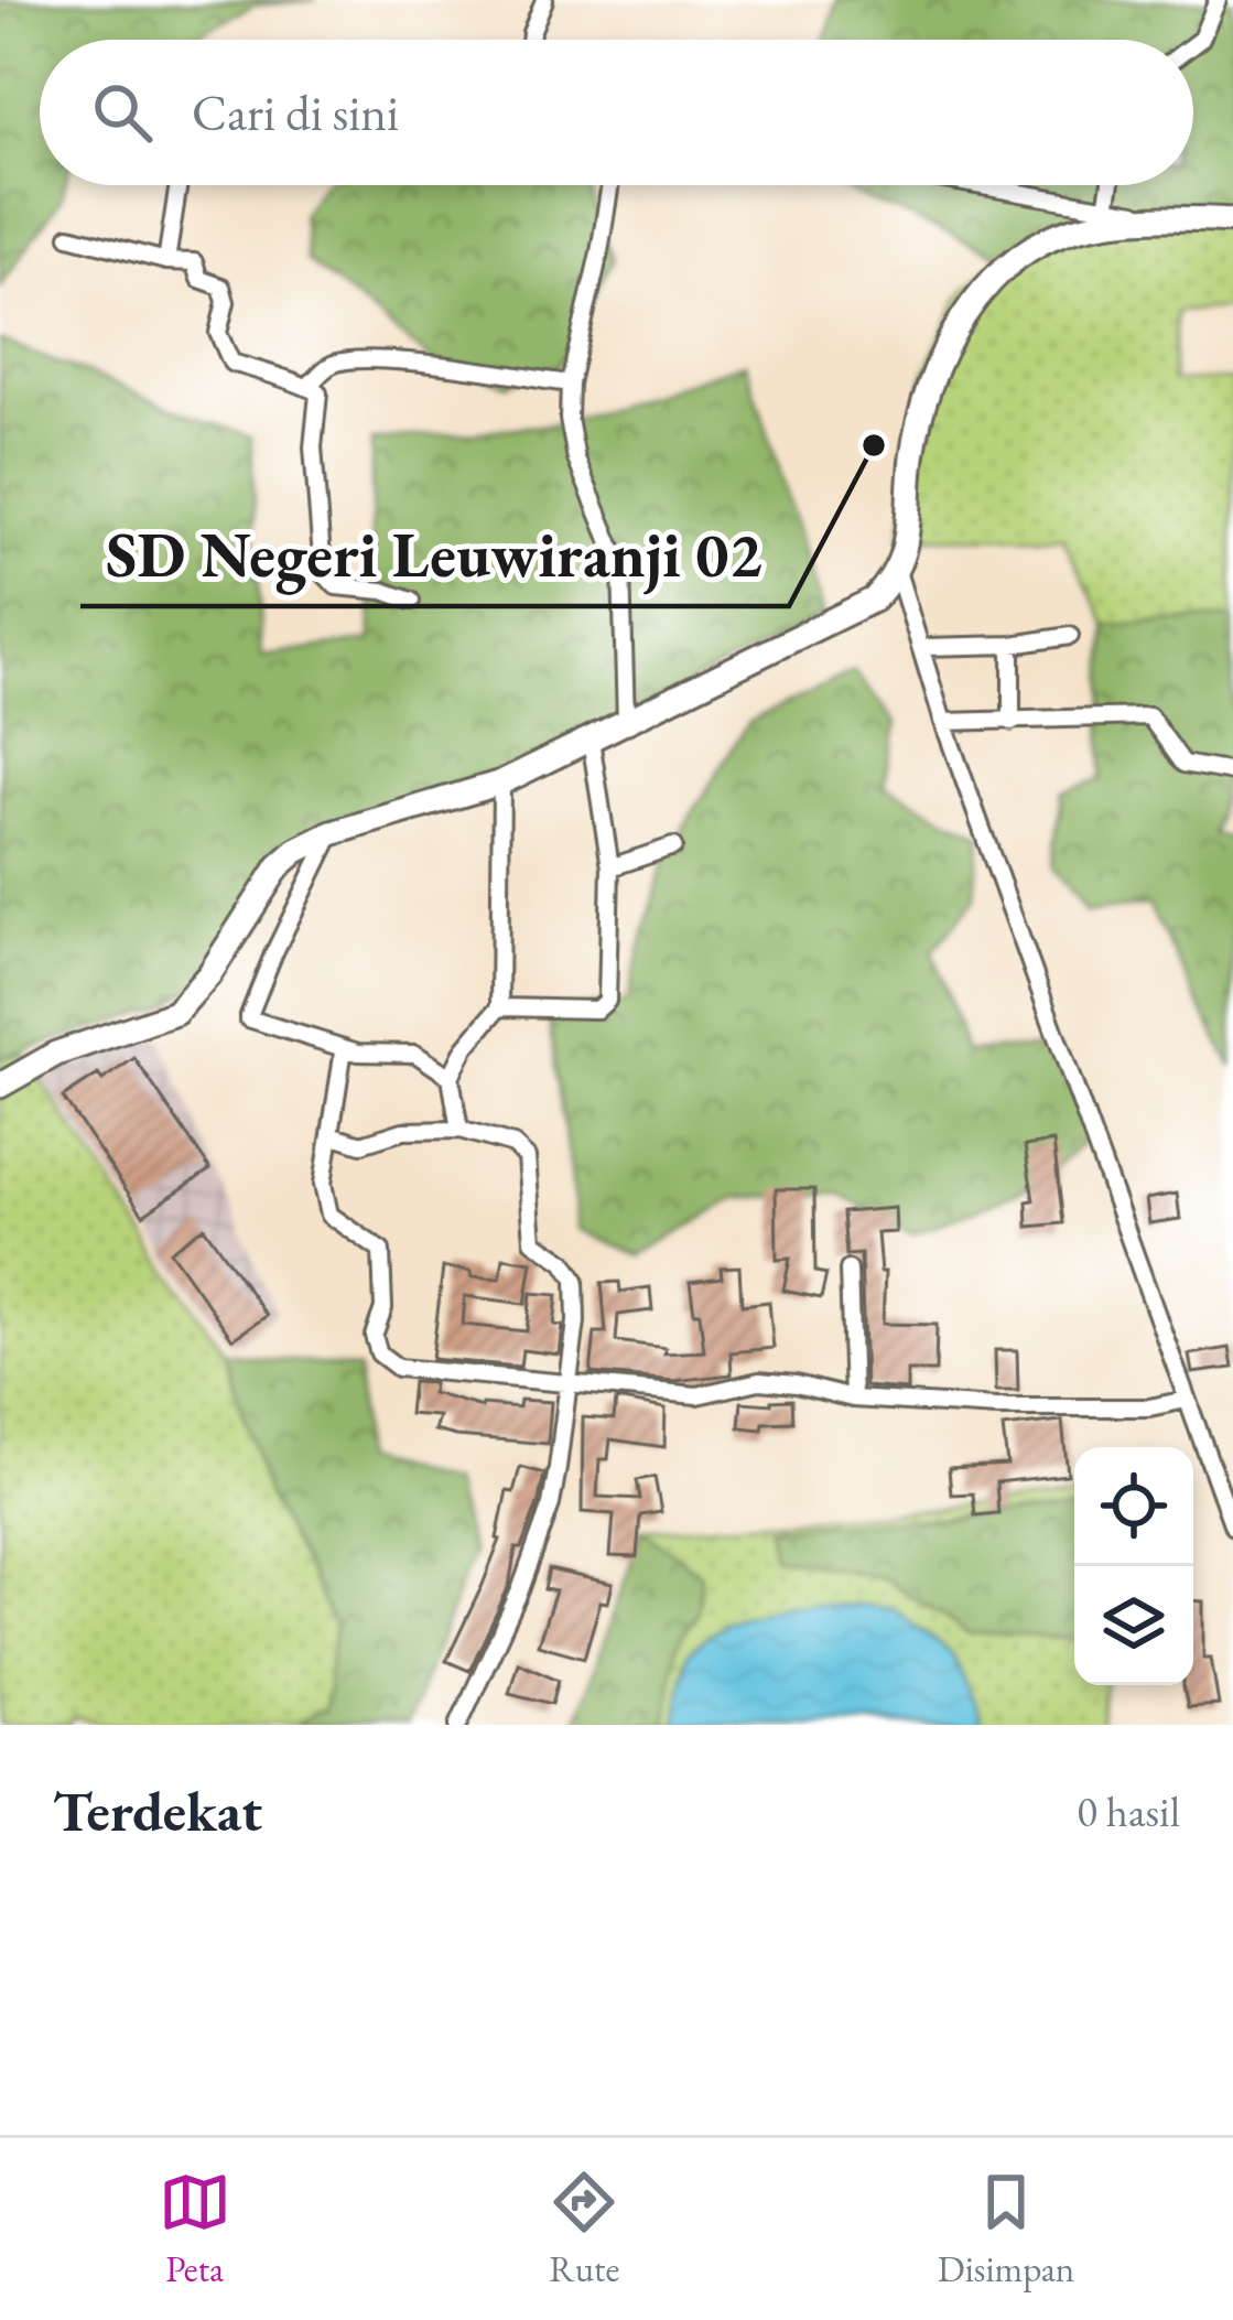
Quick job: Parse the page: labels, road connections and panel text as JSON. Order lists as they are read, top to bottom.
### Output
{
  "places": ["SD Negeri Leuwiranji 02"],
  "page": {
    "search": "Cari di sini",
    "heading": ["Terdekat", "0 hasil"],
    "nav": ["Peta", "Rute", "Disimpan"]
  }
}
